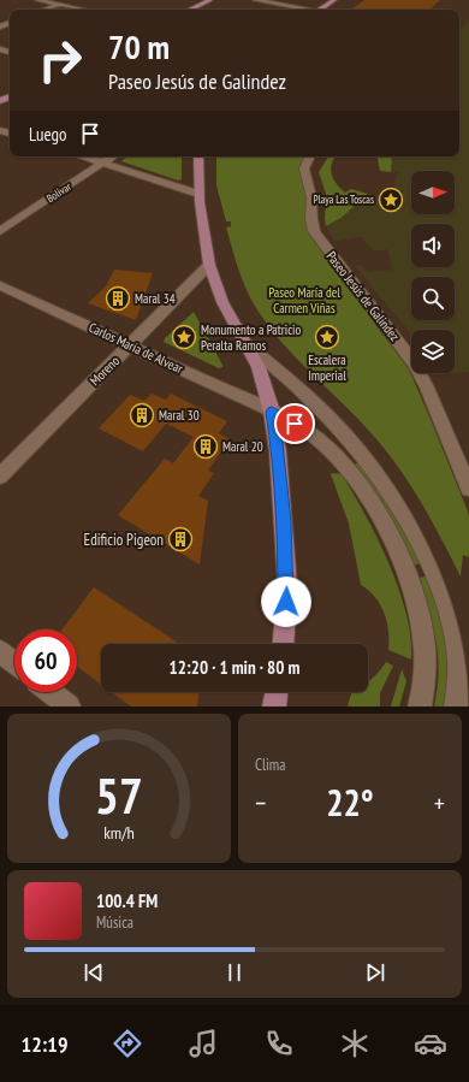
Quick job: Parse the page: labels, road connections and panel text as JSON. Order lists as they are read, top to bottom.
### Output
{
  "streets": {
    "street": [
      "Bolívar",
      "Paseo Jesús de Galindez",
      "Carlos María de Alvear",
      "Moreno"
    ]
  },
  "crossings": [
    ["Carlos María de Alvear", "Moreno"]
  ],
  "parks": ["Paseo María del Carmen Viñas"],
  "places": {
    "place": ["Playa Las Toscas", "Monumento a Patricio Peralta Ramos", "Escalera Imperial"],
    "building": [
      "Maral 34",
      "Maral 30",
      "Maral 20",
      "Edificio Pigeon"
    ]
  },
  "north": "right",
  "page": {
    "turn": ["70 m", "Paseo Jesús de Galindez"],
    "then": "Luego",
    "limit": "60",
    "trip": "12:20 · 1 min · 80 m",
    "tile": "Clima",
    "heat": ["−", "22°", "+"],
    "song": ["100.4 FM", "Música"],
    "tabs": "12:19",
    "gauge": ["57", "km/h"]
  }
}
